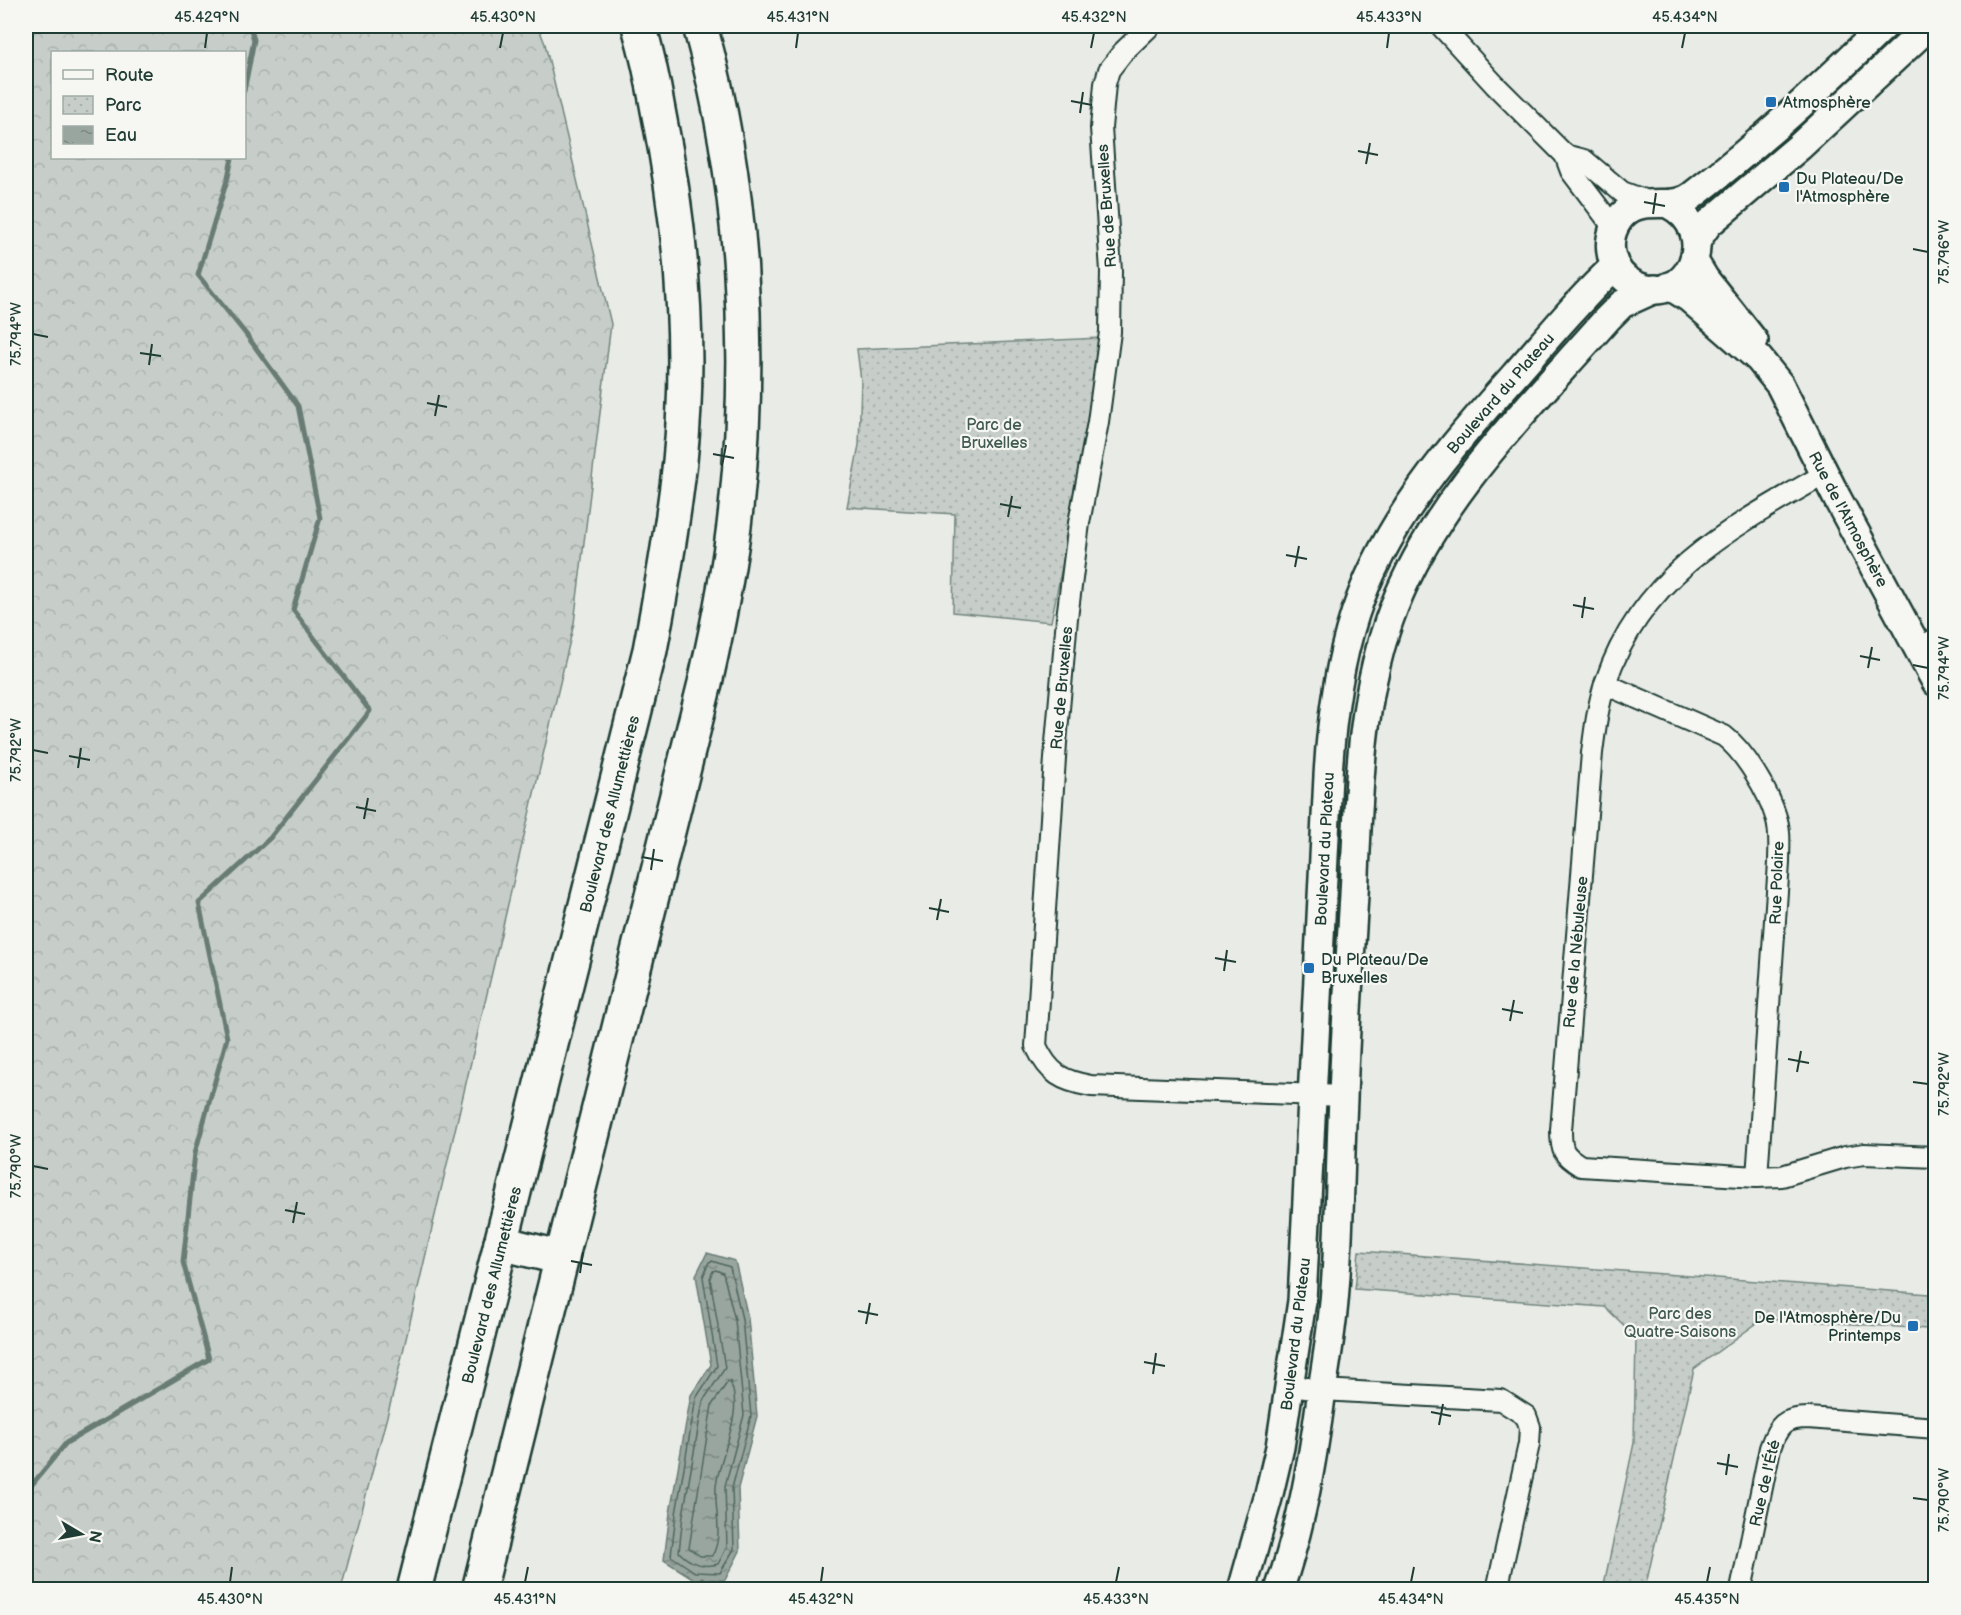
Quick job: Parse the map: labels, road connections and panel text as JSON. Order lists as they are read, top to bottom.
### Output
{
  "streets": {
    "highway": ["Boulevard des Allumettières"],
    "main road": ["Boulevard du Plateau", "Rue de l'Atmosphère"],
    "street": [
      "Rue de Bruxelles",
      "Rue Polaire",
      "Rue de la Nébuleuse",
      "Rue de l'Été"
    ]
  },
  "crossings": [
    ["Rue de Bruxelles", "Boulevard du Plateau"],
    ["Boulevard du Plateau", "Rue de l'Atmosphère"],
    ["Rue de l'Atmosphère", "Rue de la Nébuleuse"],
    ["Rue Polaire", "Rue de la Nébuleuse"]
  ],
  "parks": ["Parc de Bruxelles", "Parc des Quatre-Saisons"],
  "places": {
    "transit": [
      "Atmosphère",
      "Du Plateau/De l'Atmosphère",
      "Du Plateau/De Bruxelles",
      "De l'Atmosphère/Du Printemps"
    ]
  },
  "legend": ["Route", "Parc", "Eau"],
  "north": "right",
  "coordinates": [
    "45.429°N",
    "45.430°N",
    "45.431°N",
    "45.432°N",
    "45.433°N",
    "45.434°N",
    "75.796°W",
    "75.794°W",
    "75.792°W",
    "75.790°W",
    "45.435°N"
  ]
}
